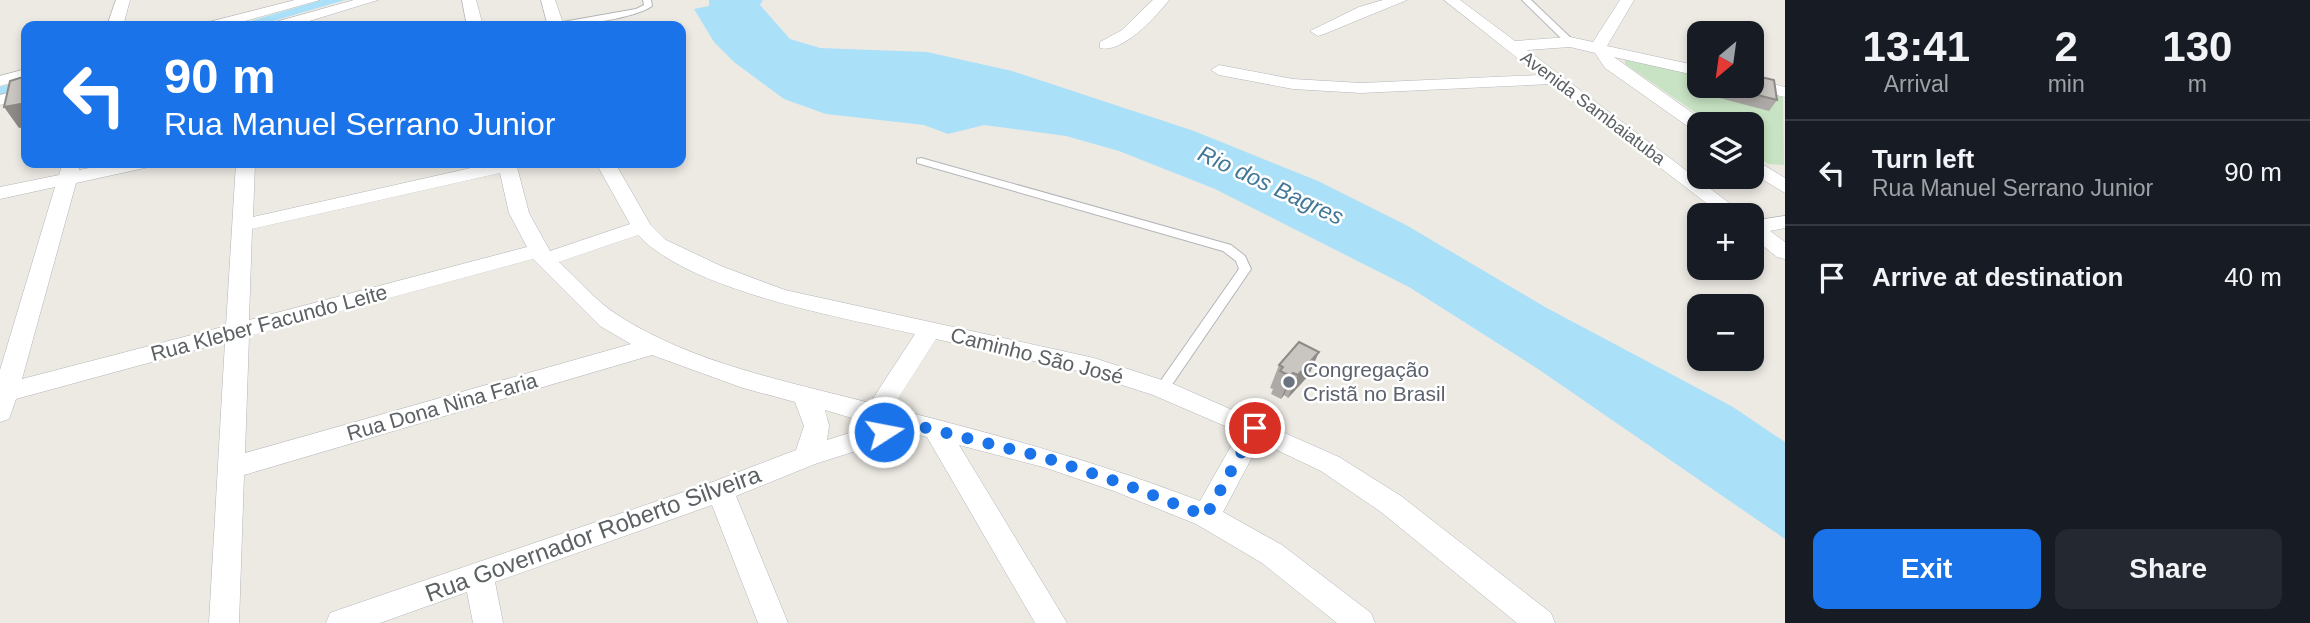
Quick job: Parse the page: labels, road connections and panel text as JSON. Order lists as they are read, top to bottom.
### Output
{
  "streets": {
    "street": [
      "Avenida Sambaiatuba",
      "Rua Kleber Facundo Leite",
      "Caminho São José",
      "Rua Dona Nina Faria",
      "Rua Governador Roberto Silveira"
    ]
  },
  "crossings": [
    ["Rua Kleber Facundo Leite", "Caminho São José"]
  ],
  "water": ["Rio dos Bagres"],
  "places": ["Congregação Cristã no Brasil"],
  "north": "bottom left",
  "page": {
    "eta": [
      "13:41",
      "Arrival",
      "2",
      "min",
      "130",
      "m"
    ],
    "map_buttons": ["+", "−"],
    "turn": ["90 m", "Rua Manuel Serrano Junior"],
    "list": [
      {
        "name": "Turn left",
        "note": "Rua Manuel Serrano Junior",
        "value": "90 m"
      },
      {
        "name": "Arrive at destination",
        "value": "40 m"
      }
    ],
    "buttons": ["Exit", "Share"]
  }
}
